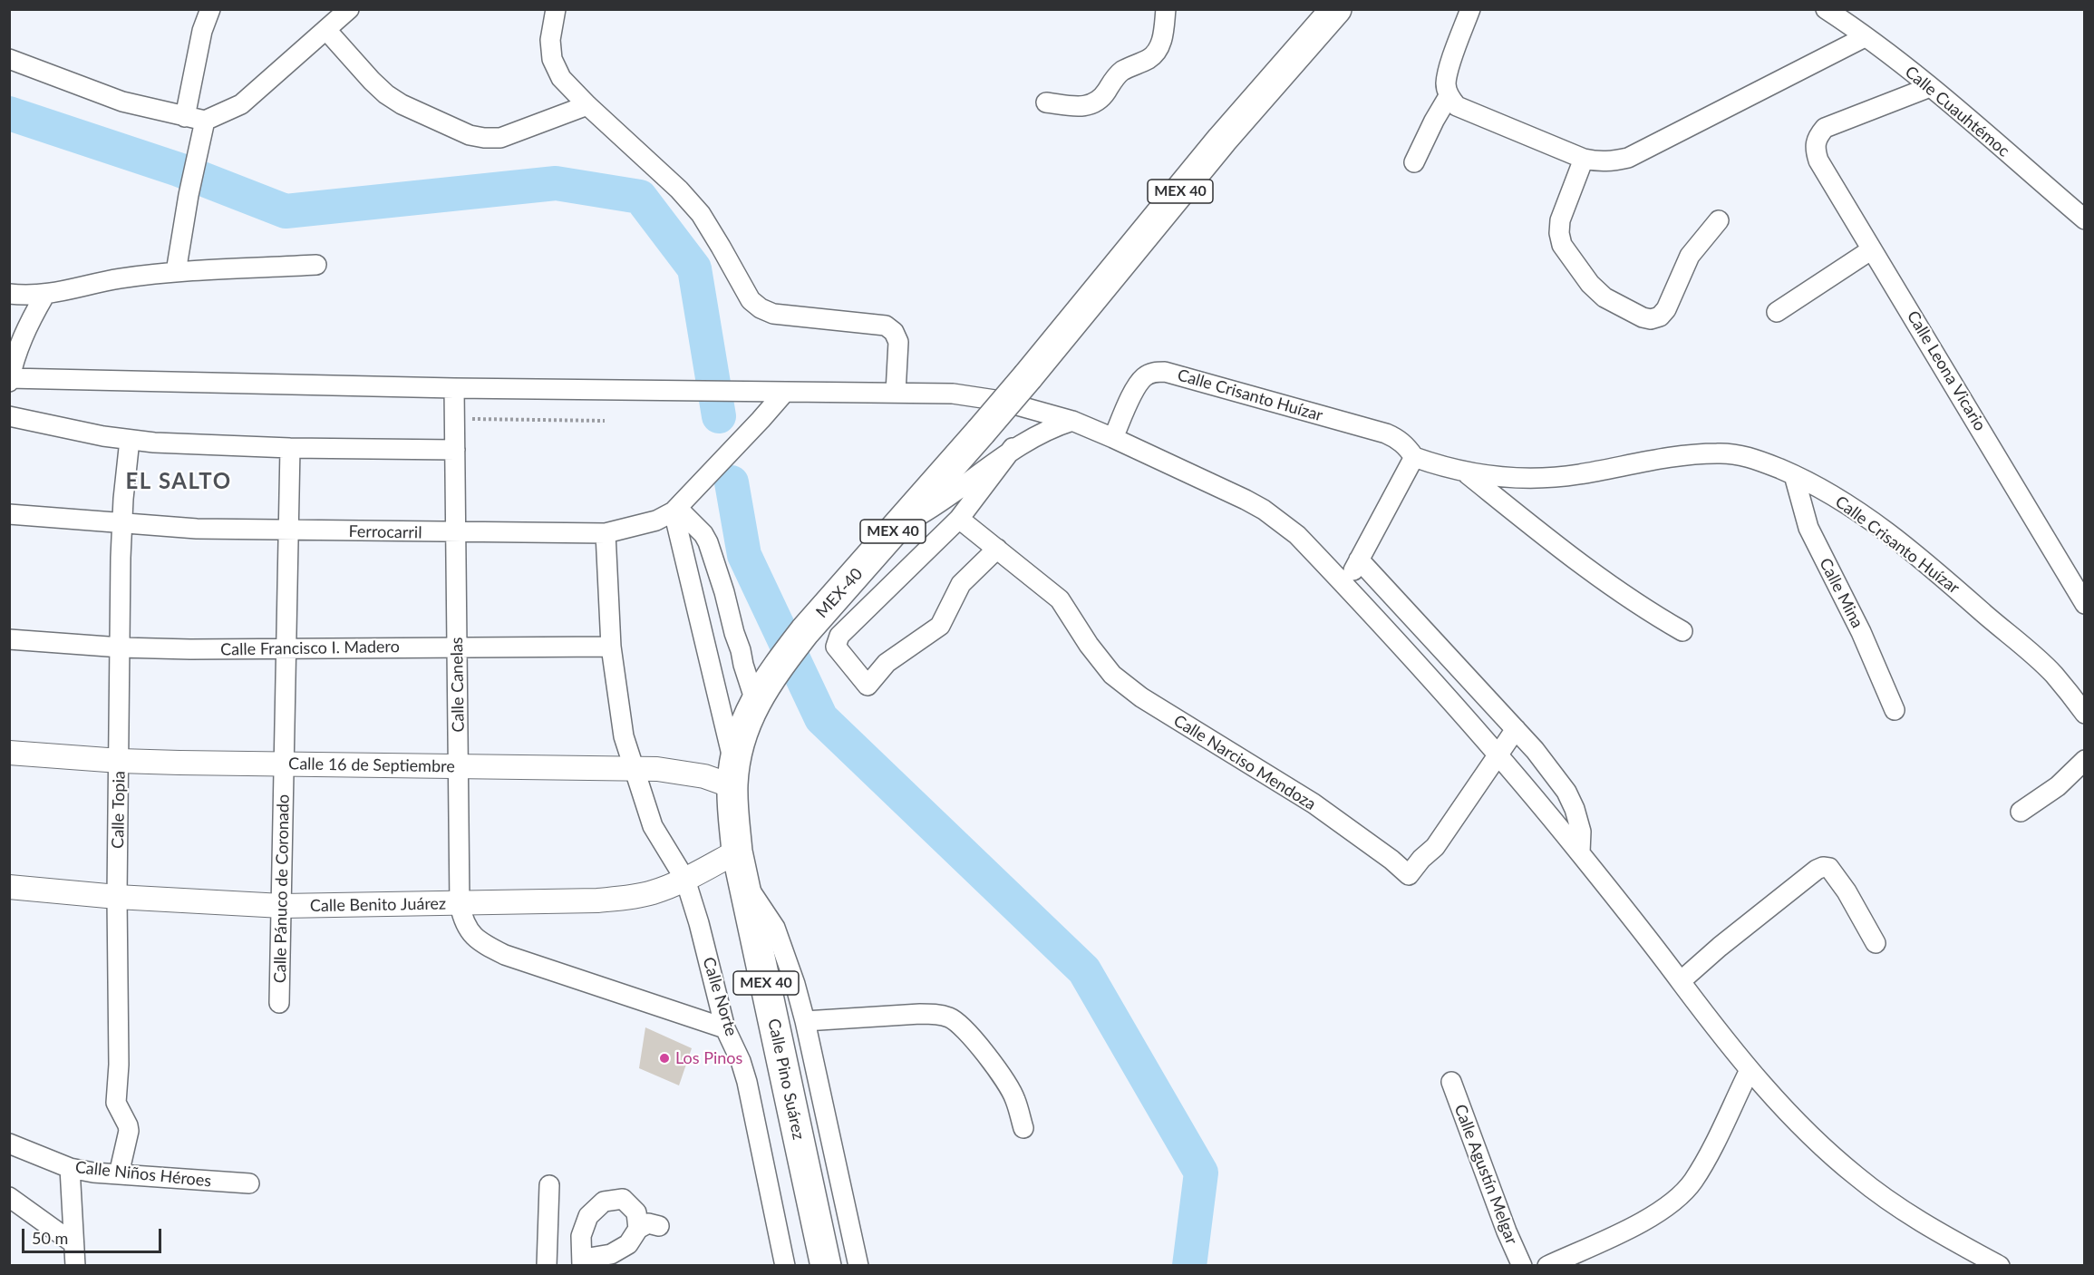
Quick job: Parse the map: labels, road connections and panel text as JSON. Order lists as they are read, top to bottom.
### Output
{
  "streets": {
    "main road": ["MEX 40", "MEX-40", "Calle Pino Suárez"],
    "street": [
      "Calle Cuauhtémoc",
      "Calle Leona Vicario",
      "Calle Crisanto Huízar",
      "Ferrocarril",
      "Calle Mina",
      "Calle Francisco I. Madero",
      "Calle Canelas",
      "Calle Narciso Mendoza",
      "Calle 16 de Septiembre",
      "Calle Topia",
      "Calle Pánuco de Coronado",
      "Calle Benito Juárez",
      "Calle Norte",
      "Calle Niños Héroes",
      "Calle Agustín Melgar"
    ]
  },
  "crossings": [
    ["Calle Cuauhtémoc", "Calle Leona Vicario"],
    ["Calle Crisanto Huízar", "Calle Mina"],
    ["Ferrocarril", "Calle Canelas"],
    ["Ferrocarril", "Calle Topia"],
    ["Ferrocarril", "Calle Pánuco de Coronado"],
    ["MEX-40", "Calle Pino Suárez"],
    ["Calle Francisco I. Madero", "Calle Canelas"],
    ["Calle Francisco I. Madero", "Calle Topia"],
    ["Calle Francisco I. Madero", "Calle Pánuco de Coronado"],
    ["Calle Canelas", "Calle 16 de Septiembre"],
    ["Calle Canelas", "Calle Benito Juárez"],
    ["Calle Canelas", "Calle Norte"],
    ["Calle 16 de Septiembre", "Calle Topia"],
    ["Calle 16 de Septiembre", "Calle Pánuco de Coronado"],
    ["Calle 16 de Septiembre", "Calle Norte"],
    ["Calle 16 de Septiembre", "Calle Pino Suárez"],
    ["Calle Topia", "Calle Benito Juárez"],
    ["Calle Topia", "Calle Niños Héroes"],
    ["Calle Pánuco de Coronado", "Calle Benito Juárez"],
    ["Calle Benito Juárez", "Calle Norte"],
    ["Calle Benito Juárez", "Calle Pino Suárez"]
  ],
  "districts": ["EL SALTO"],
  "places": ["Los Pinos"],
  "scale_bar": "50 m"
}
